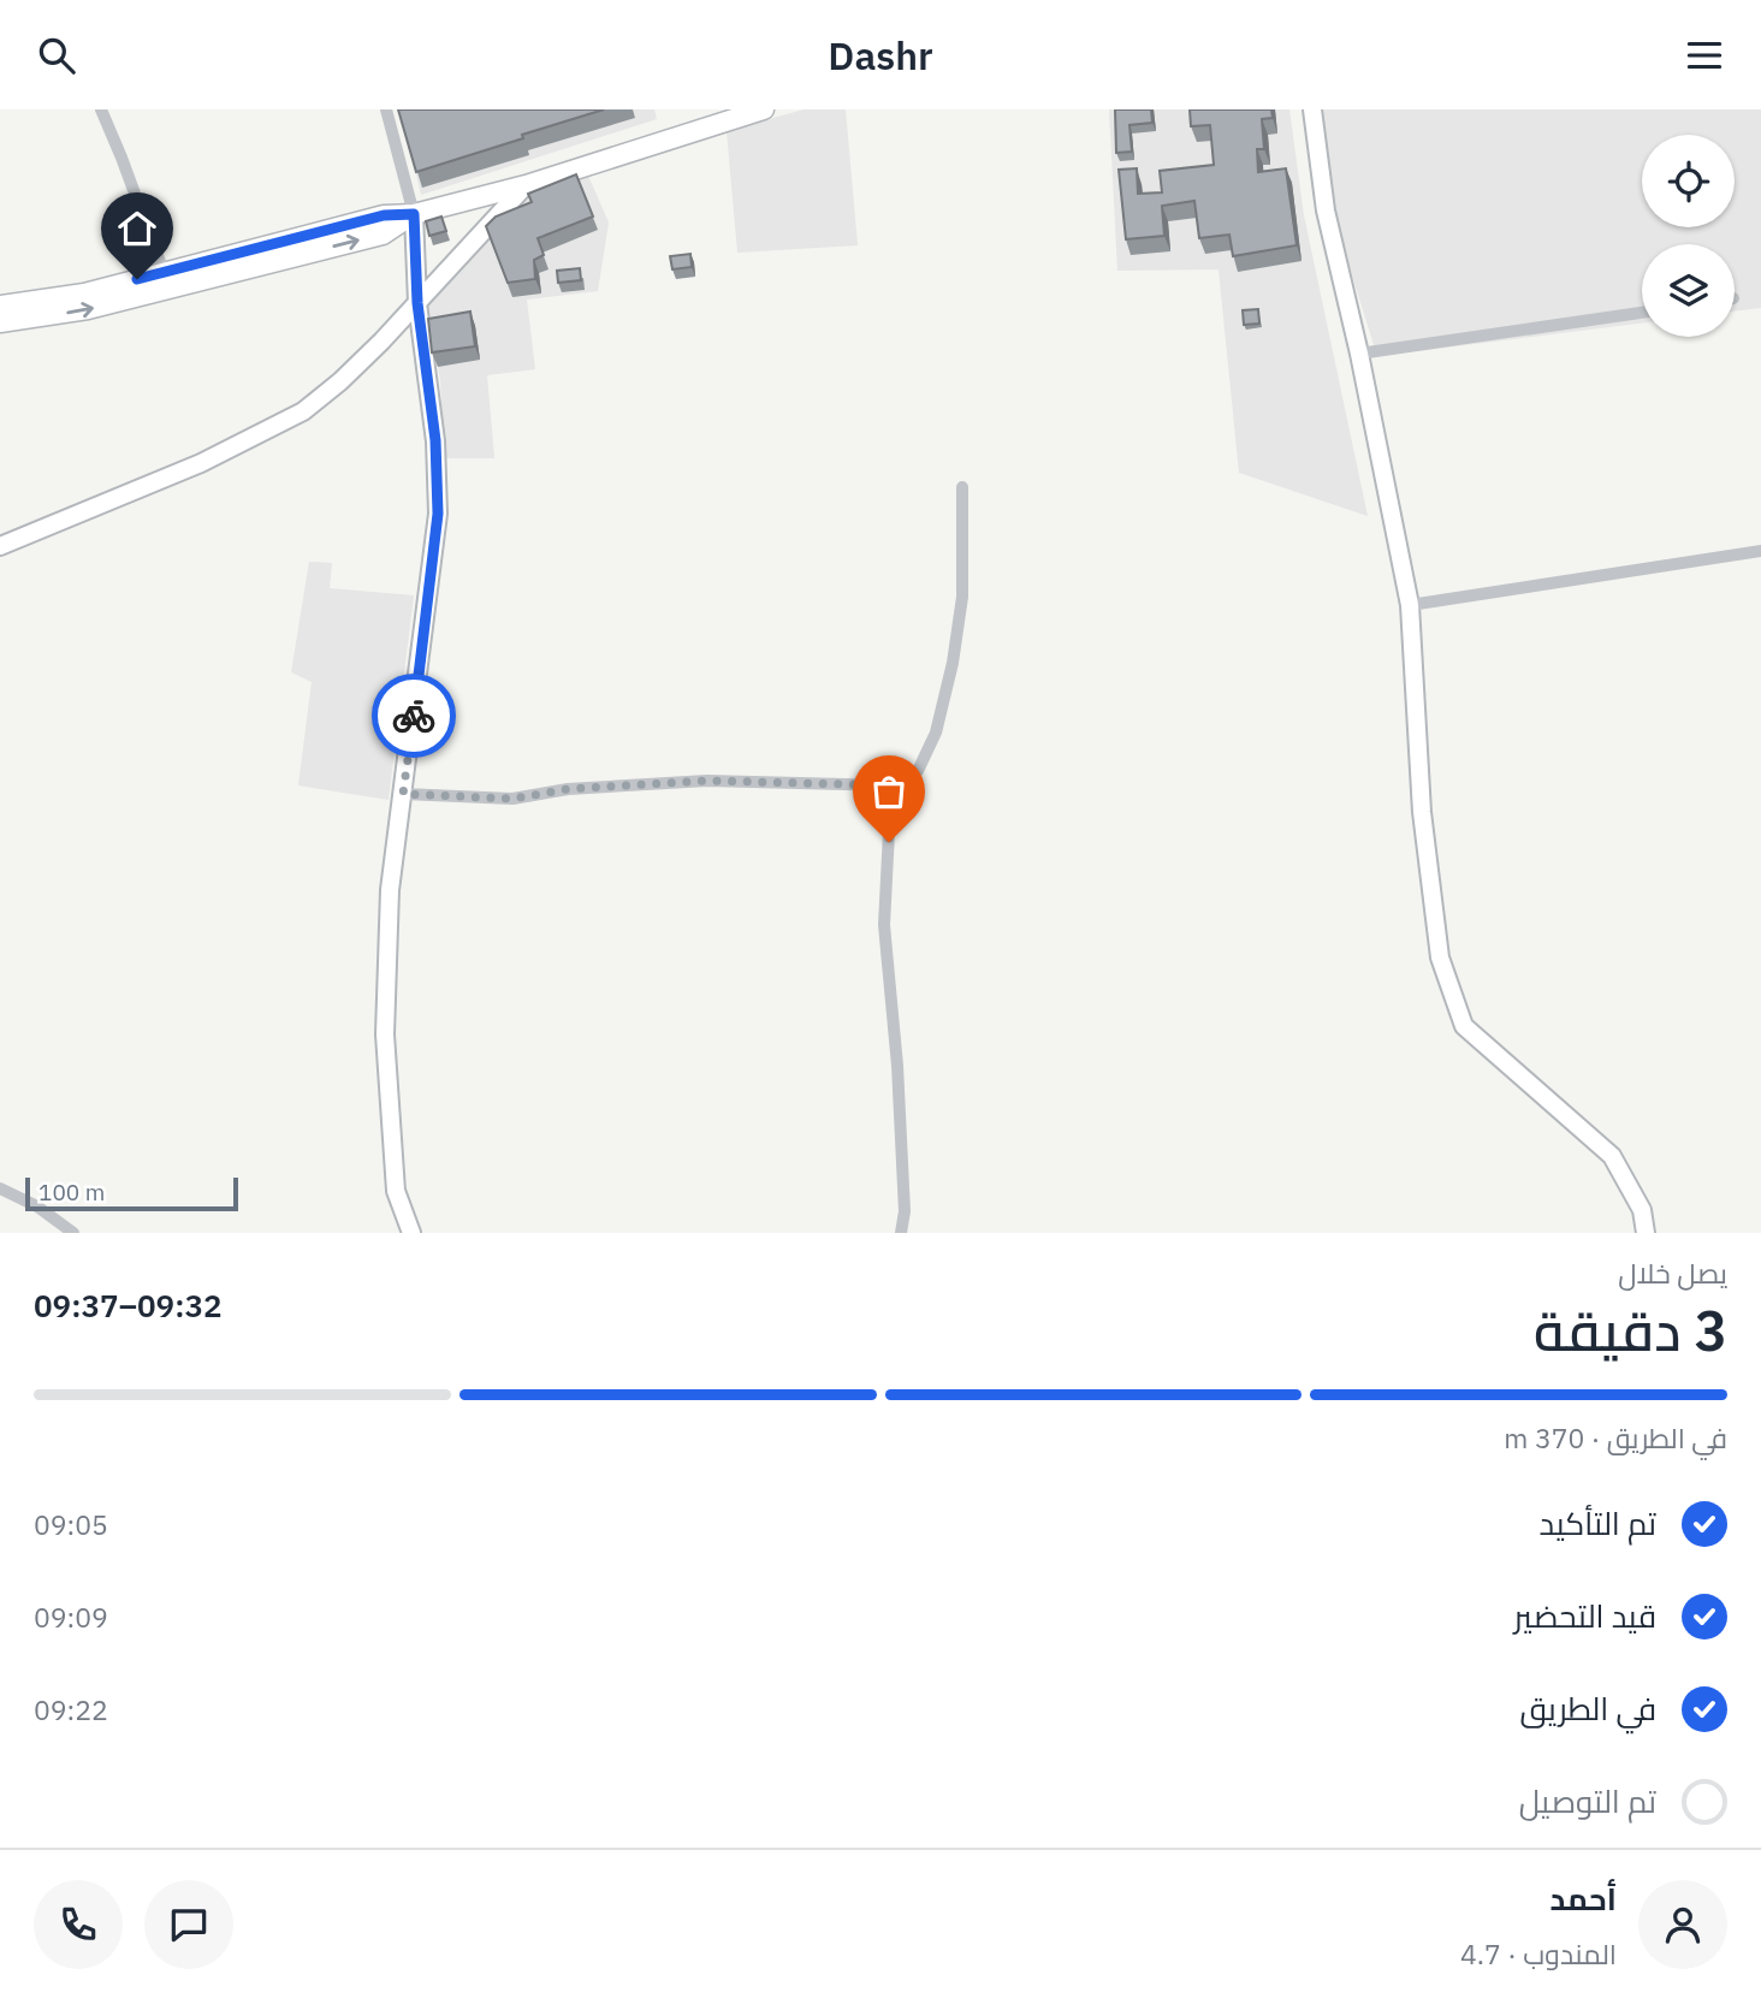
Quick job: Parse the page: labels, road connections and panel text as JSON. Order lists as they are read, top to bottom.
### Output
{
  "scale_bar": "100 m",
  "page": {
    "header": "Dashr",
    "scale": "100 m",
    "heading": ["3 دقيقة", "يصل خلال", "09:32–09:37"],
    "panel": ["أحمد", "المندوب · 4.7"],
    "bar": "في الطريق · 370 m",
    "list": [
      ["تم التأكيد", "09:05"],
      ["قيد التحضير", "09:09"],
      ["في الطريق", "09:22"],
      "تم التوصيل"
    ]
  }
}
